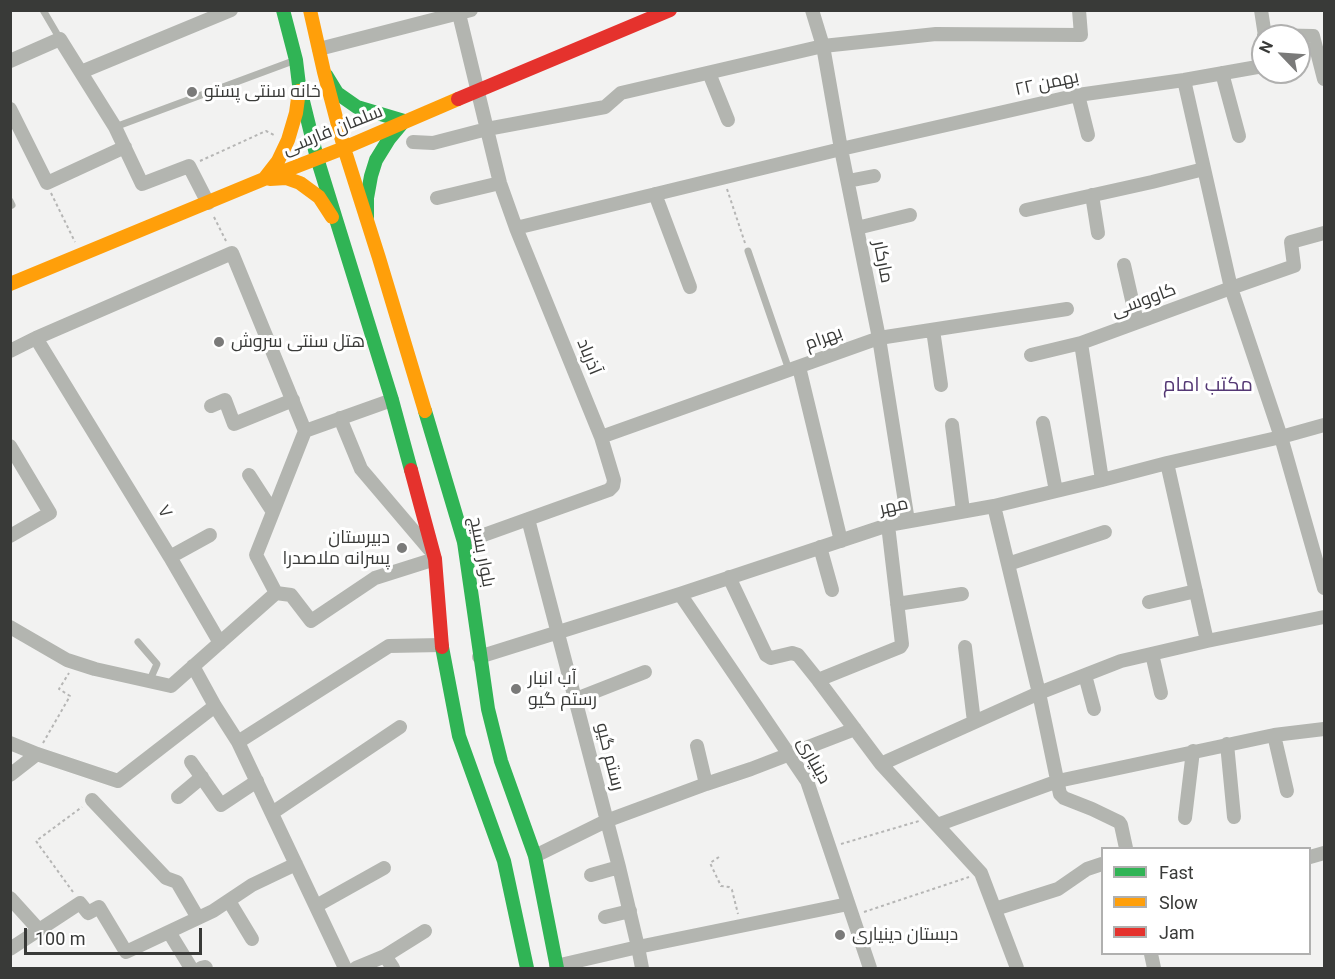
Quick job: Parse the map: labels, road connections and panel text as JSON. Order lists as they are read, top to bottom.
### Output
{
  "streets": {
    "main road": ["سلمان فارسی", "بلوار بسیج"],
    "street": [
      "۲۲ بهمن",
      "مارکار",
      "کاووسی",
      "بهرام",
      "آذرباد",
      "مهر",
      "۷",
      "رستم گیو",
      "دینیاری"
    ]
  },
  "crossings": [
    ["۲۲ بهمن", "مارکار"],
    ["۲۲ بهمن", "آذرباد"],
    ["سلمان فارسی", "آذرباد"],
    ["سلمان فارسی", "بلوار بسیج"],
    ["مارکار", "بهرام"],
    ["مارکار", "مهر"],
    ["بهرام", "آذرباد"],
    ["آذرباد", "بلوار بسیج"],
    ["آذرباد", "رستم گیو"],
    ["مهر", "بلوار بسیج"],
    ["مهر", "رستم گیو"],
    ["مهر", "دینیاری"]
  ],
  "districts": ["مکتب امام"],
  "places": [
    "خانه سنتی پستو",
    "هتل سنتی سروش",
    "دبیرستان پسرانه ملاصدرا",
    "آب انبار رستم گیو",
    "دبستان دینیاری"
  ],
  "legend": ["Fast", "Slow", "Jam"],
  "scale_bar": "100 m",
  "north": "top left"
}
